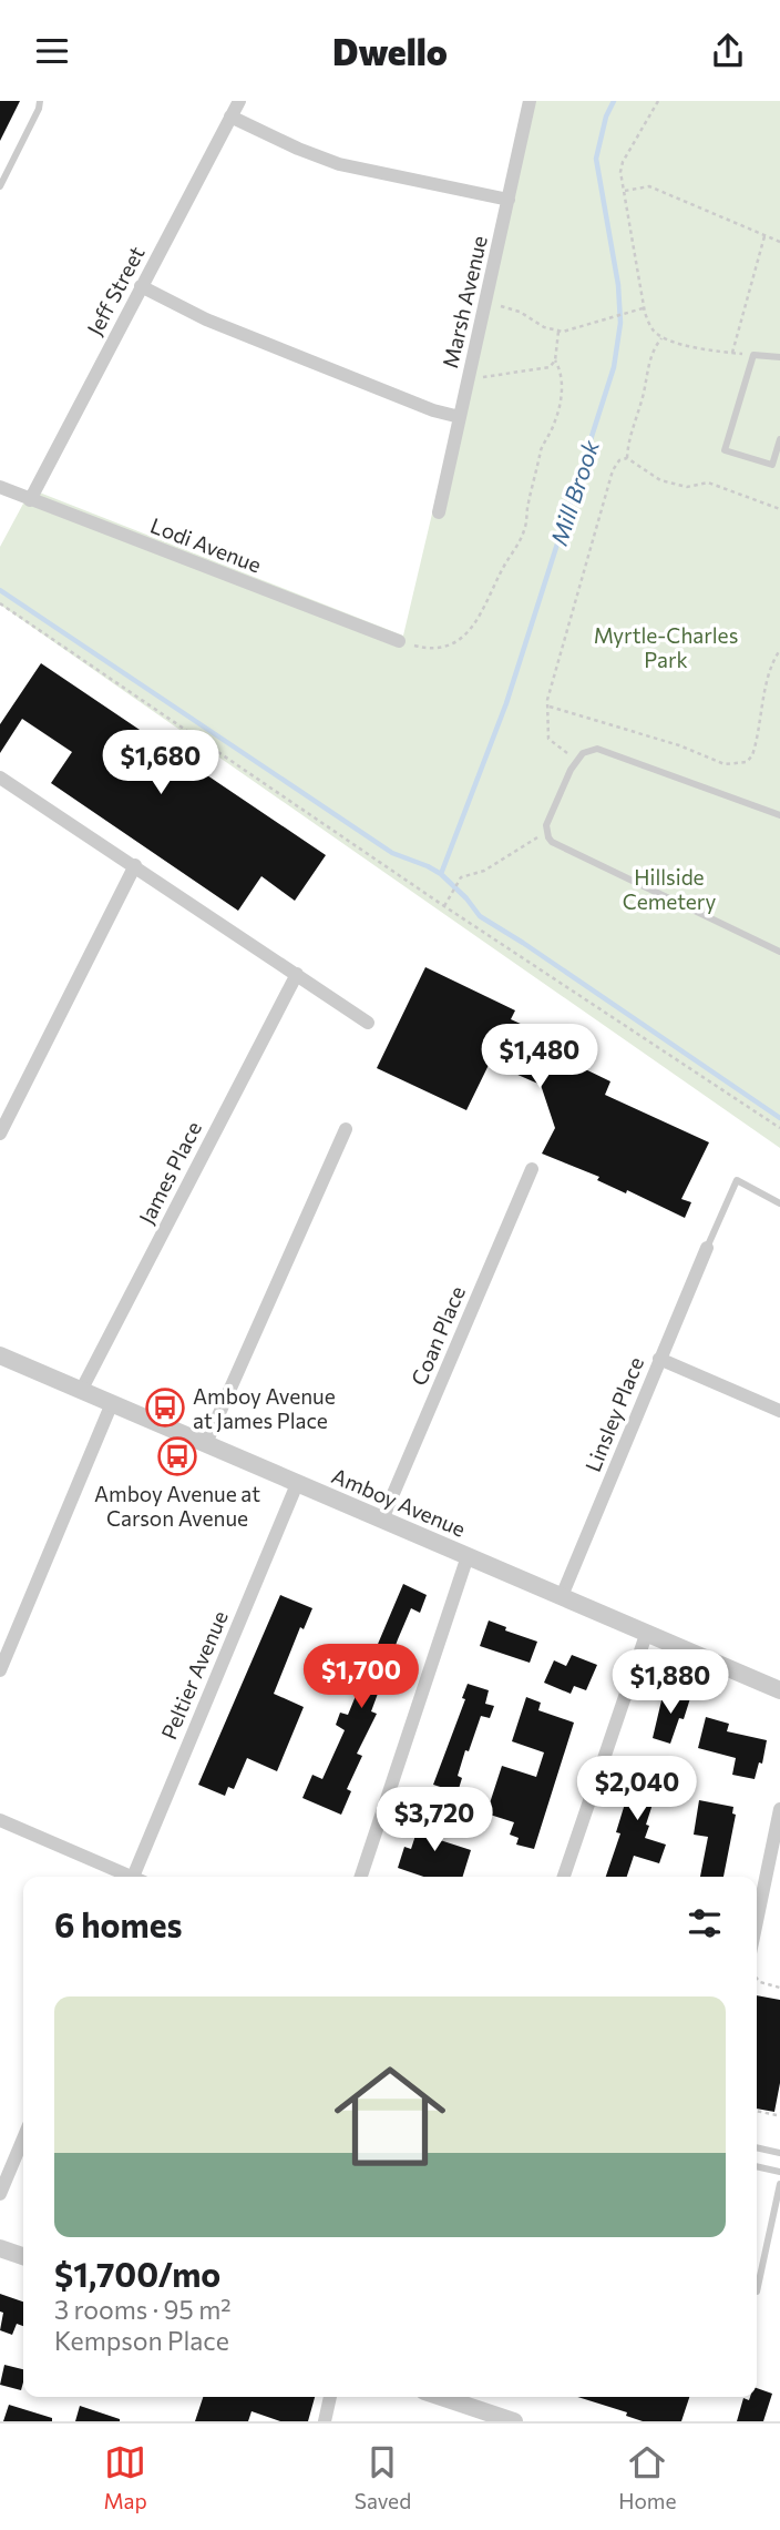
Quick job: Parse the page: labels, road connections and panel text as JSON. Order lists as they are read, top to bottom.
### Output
{
  "streets": {
    "street": [
      "Jeff Street",
      "Marsh Avenue",
      "Lodi Avenue",
      "James Place",
      "Coan Place",
      "Linsley Place",
      "Amboy Avenue",
      "Peltier Avenue"
    ]
  },
  "crossings": [
    ["Jeff Street", "Lodi Avenue"],
    ["James Place", "Amboy Avenue"],
    ["Coan Place", "Amboy Avenue"],
    ["Linsley Place", "Amboy Avenue"],
    ["Amboy Avenue", "Peltier Avenue"]
  ],
  "water": ["Mill Brook"],
  "parks": ["Myrtle-Charles Park", "Hillside Cemetery"],
  "places": {
    "bus stop": ["Amboy Avenue at James Place", "Amboy Avenue at Carson Avenue"]
  },
  "page": {
    "header": "Dwello",
    "price": [
      "$1,680",
      "$1,480",
      "$1,700",
      "$1,880",
      "$2,040",
      "$3,720"
    ],
    "heading": "6 homes",
    "list": [
      {
        "name": "$1,700/mo",
        "note": "3 rooms · 95 m² · Kempson Place"
      }
    ],
    "tabs": ["Map", "Saved", "Home"]
  }
}
